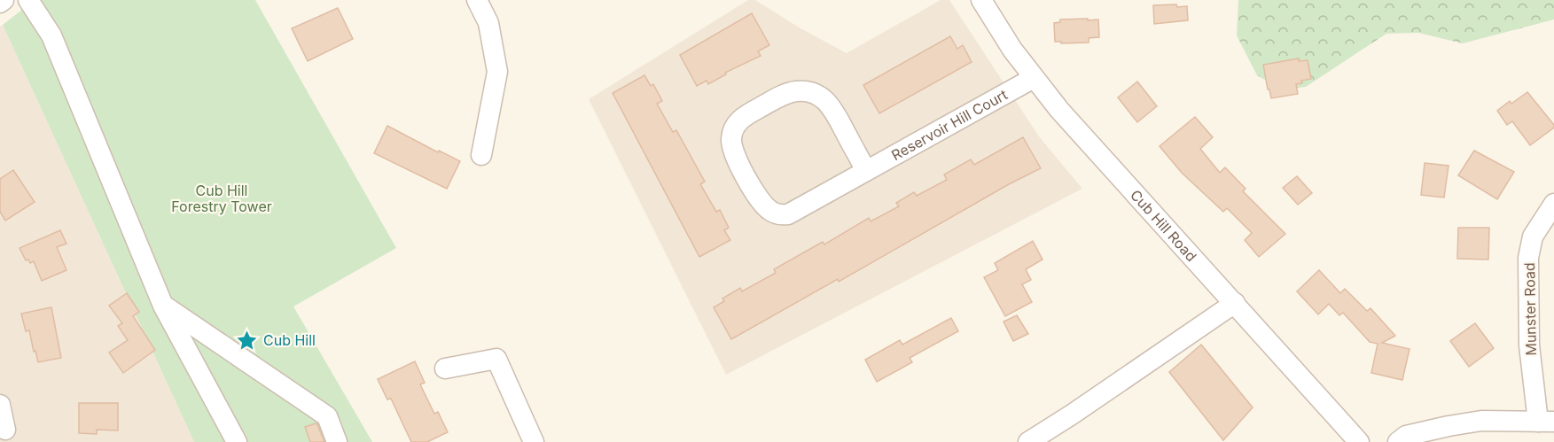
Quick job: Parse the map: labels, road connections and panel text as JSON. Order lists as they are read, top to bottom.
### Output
{
  "streets": {
    "street": ["Reservoir Hill Court", "Cub Hill Road", "Munster Road"]
  },
  "crossings": [
    ["Reservoir Hill Court", "Cub Hill Road"]
  ],
  "parks": ["Cub Hill Forestry Tower"],
  "places": {
    "place": ["Cub Hill"]
  }
}
